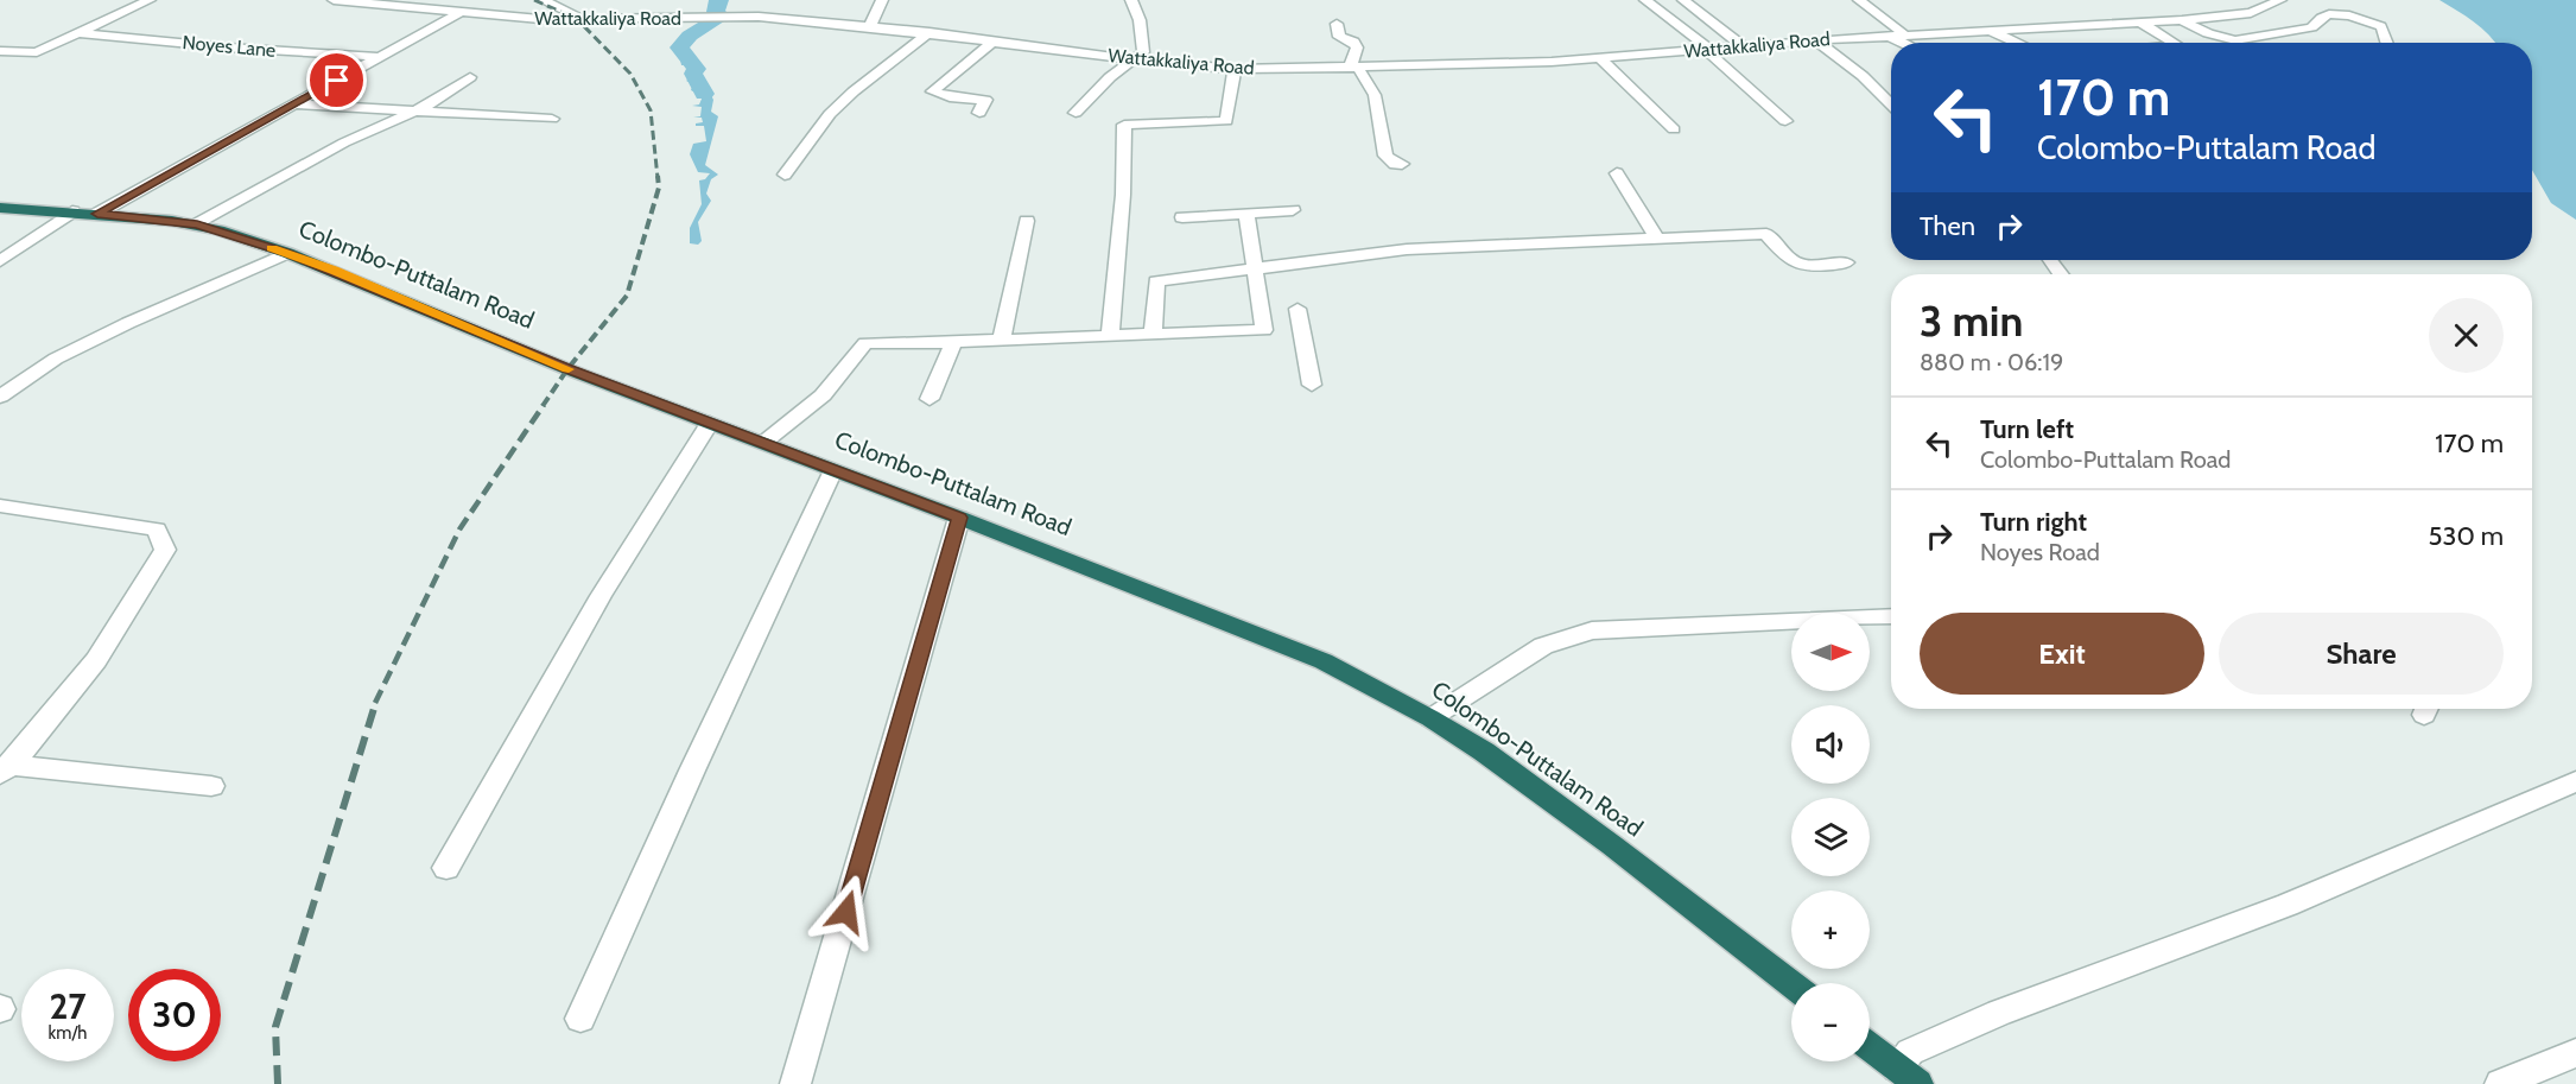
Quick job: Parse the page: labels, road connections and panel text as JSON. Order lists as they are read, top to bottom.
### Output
{
  "streets": {
    "highway": ["Colombo-Puttalam Road"],
    "street": ["Wattakkaliya Road", "Noyes Lane"]
  },
  "north": "right",
  "page": {
    "turn": ["170 m", "Colombo-Puttalam Road"],
    "then": "Then",
    "heading": ["3 min", "880 m · 06:19"],
    "list": [
      {
        "name": "Turn left",
        "note": "Colombo-Puttalam Road",
        "value": "170 m"
      },
      {
        "name": "Turn right",
        "note": "Noyes Road",
        "value": "530 m"
      }
    ],
    "buttons": ["Exit", "Share"],
    "map_buttons": ["+", "−"],
    "speed": "27 km/h",
    "limit": "30"
  }
}
